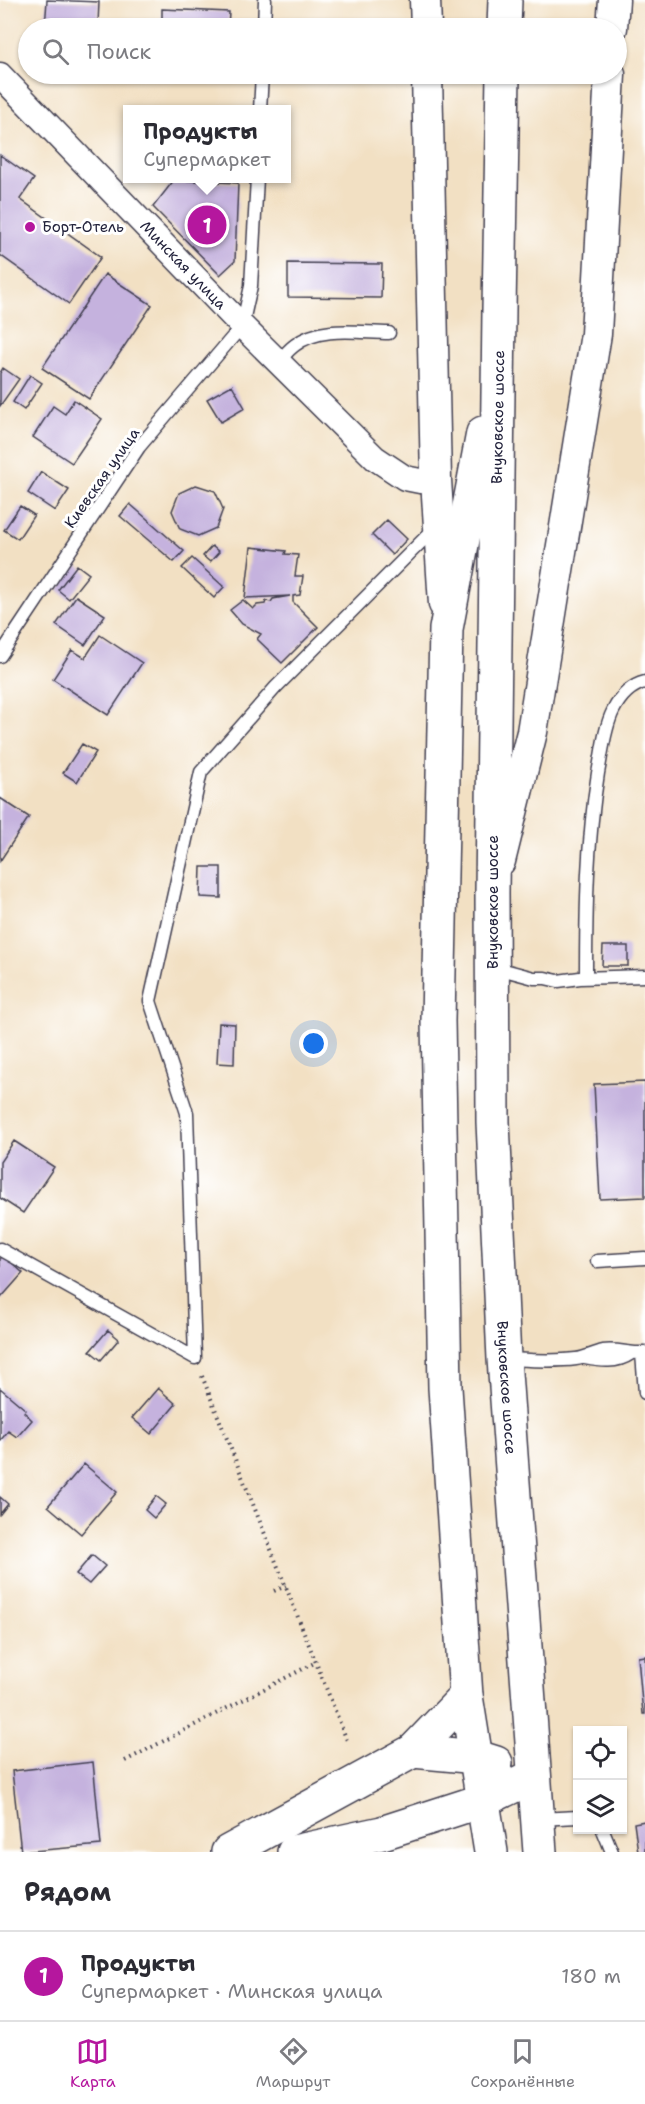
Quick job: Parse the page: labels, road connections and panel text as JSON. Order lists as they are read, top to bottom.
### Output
{
  "streets": {
    "main road": ["Внуковское шоссе"],
    "street": ["Минская улица"],
    "lane": ["Киевская улица"]
  },
  "crossings": [
    ["Минская улица", "Киевская улица"]
  ],
  "places": ["Борт-Отель"],
  "page": {
    "search": "Поиск",
    "popup": ["Продукты", "Супермаркет"],
    "pins": "1",
    "heading": "Рядом",
    "list": [
      {
        "mark": "1",
        "name": "Продукты",
        "note": "Супермаркет · Минская улица",
        "value": "180 m"
      }
    ],
    "nav": ["Карта", "Маршрут", "Сохранённые"]
  }
}
